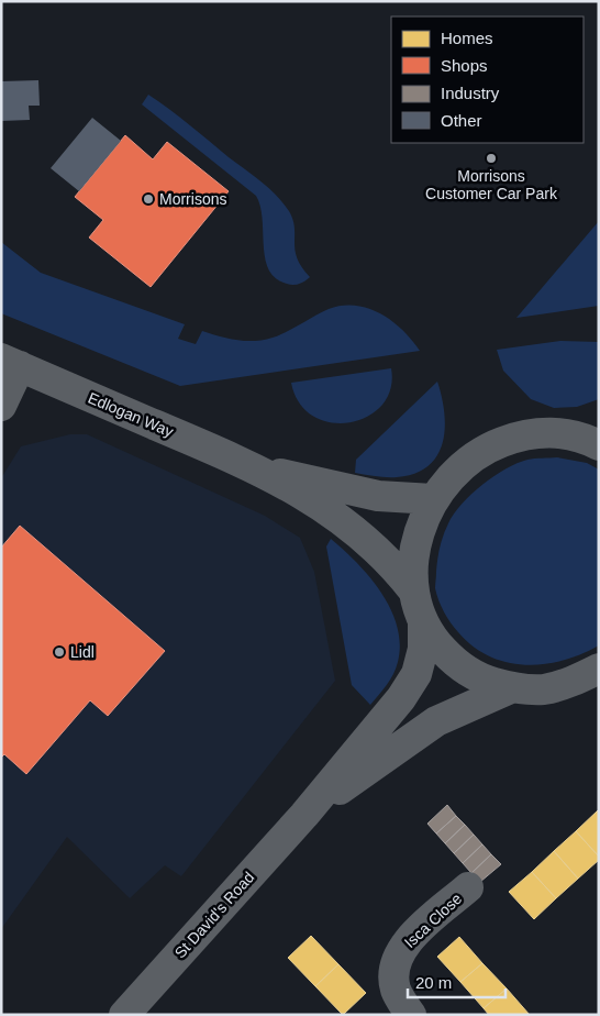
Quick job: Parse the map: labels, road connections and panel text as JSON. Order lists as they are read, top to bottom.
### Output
{
  "streets": {
    "street": ["Edlogan Way", "St David's Road", "Isca Close"]
  },
  "crossings": [
    ["Edlogan Way", "St David's Road"]
  ],
  "places": ["Morrisons Customer Car Park", "Morrisons", "Lidl"],
  "legend": [
    "Homes",
    "Shops",
    "Industry",
    "Other"
  ],
  "scale_bar": "20 m"
}
